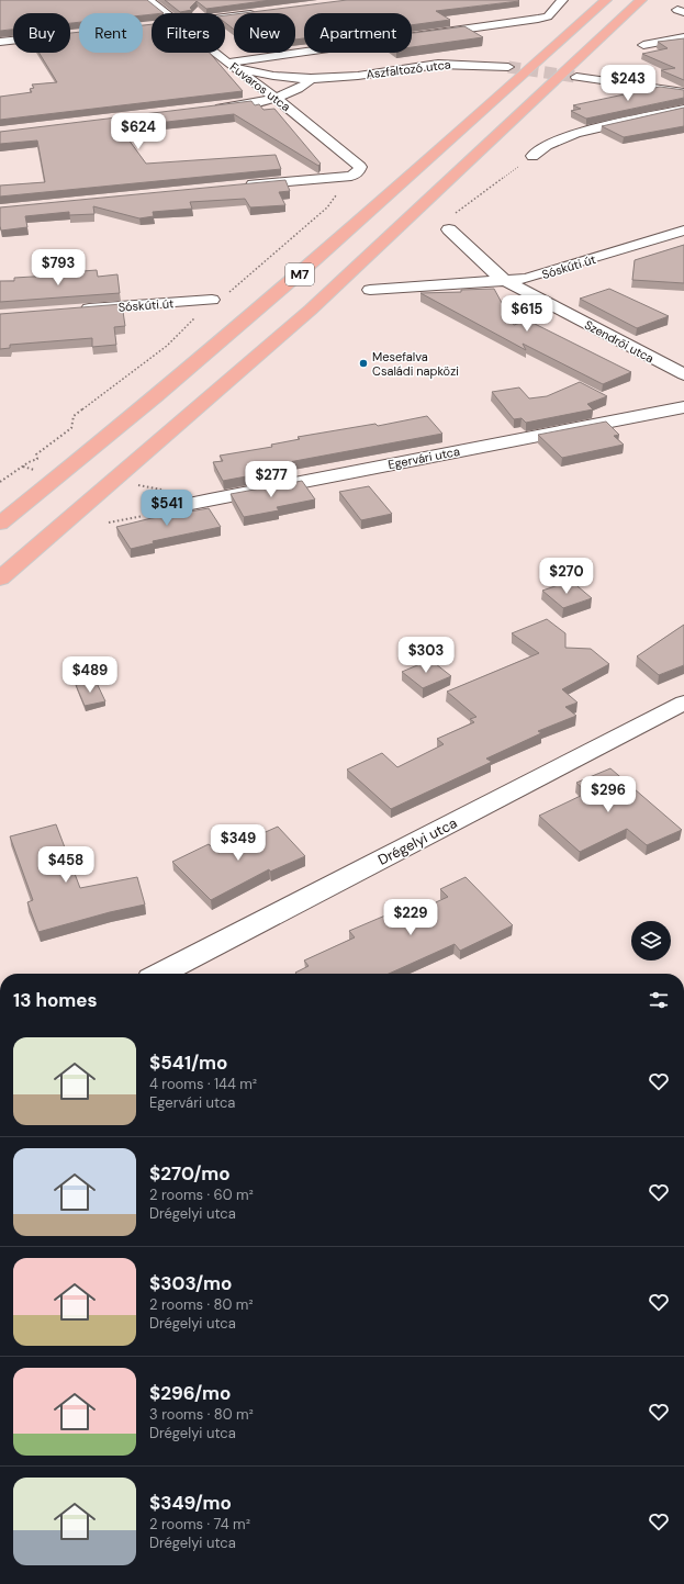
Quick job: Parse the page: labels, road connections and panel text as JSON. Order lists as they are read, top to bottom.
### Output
{
  "streets": {
    "highway": ["M7"],
    "street": [
      "Aszfaltozó utca",
      "Fuvaros utca",
      "Sóskúti út",
      "Szendrői utca",
      "Egervári utca",
      "Drégelyi utca"
    ]
  },
  "crossings": [
    ["Aszfaltozó utca", "Fuvaros utca"],
    ["Sóskúti út", "Szendrői utca"]
  ],
  "places": ["Mesefalva Családi napközi"],
  "page": {
    "chip": [
      "Buy",
      "Rent",
      "Filters",
      "New",
      "Apartment"
    ],
    "price": [
      "$243",
      "$624",
      "$793",
      "$615",
      "$277",
      "$541",
      "$270",
      "$303",
      "$489",
      "$296",
      "$349",
      "$458",
      "$229"
    ],
    "heading": "13 homes",
    "list": [
      {
        "name": "$541/mo",
        "note": "4 rooms · 144 m² · Egervári utca"
      },
      {
        "name": "$270/mo",
        "note": "2 rooms · 60 m² · Drégelyi utca"
      },
      {
        "name": "$303/mo",
        "note": "2 rooms · 80 m² · Drégelyi utca"
      },
      {
        "name": "$296/mo",
        "note": "3 rooms · 80 m² · Drégelyi utca"
      },
      {
        "name": "$349/mo",
        "note": "2 rooms · 74 m² · Drégelyi utca"
      }
    ]
  }
}
